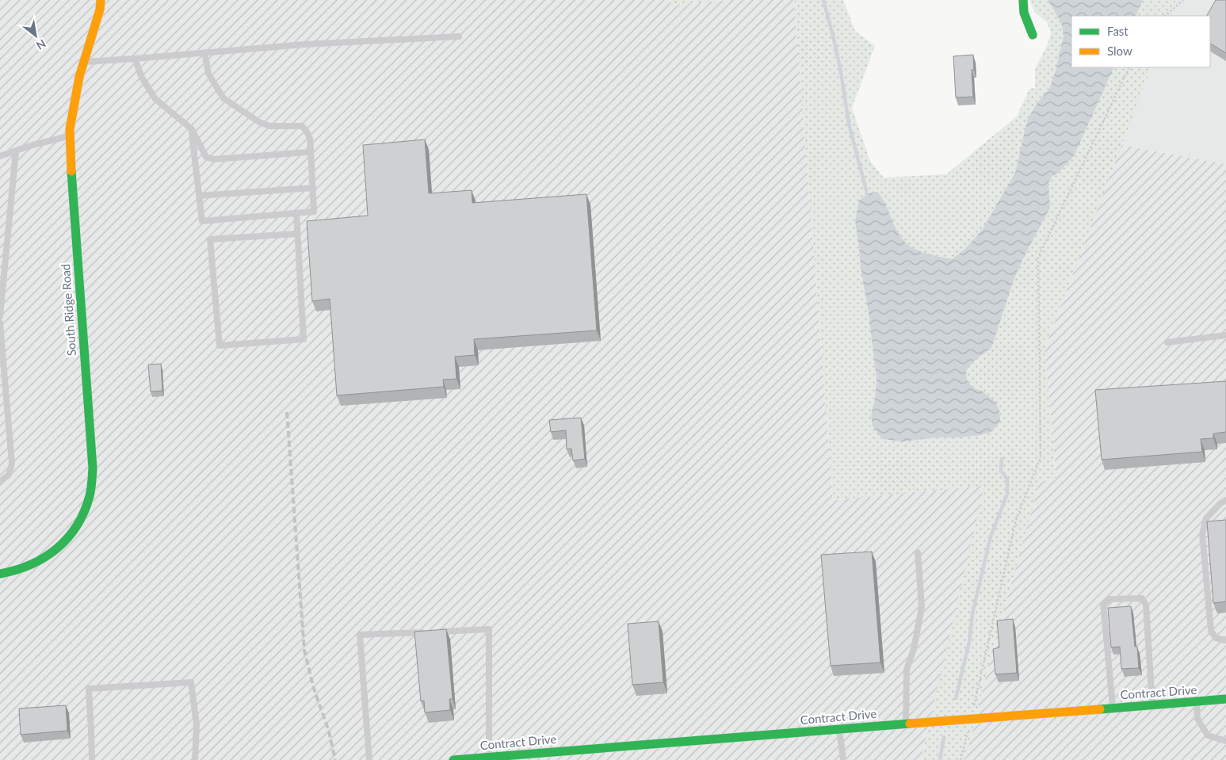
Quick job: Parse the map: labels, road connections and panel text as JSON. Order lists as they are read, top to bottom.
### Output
{
  "streets": {
    "street": ["South Ridge Road", "Contract Drive"]
  },
  "legend": ["Fast", "Slow"],
  "north": "bottom right"
}
